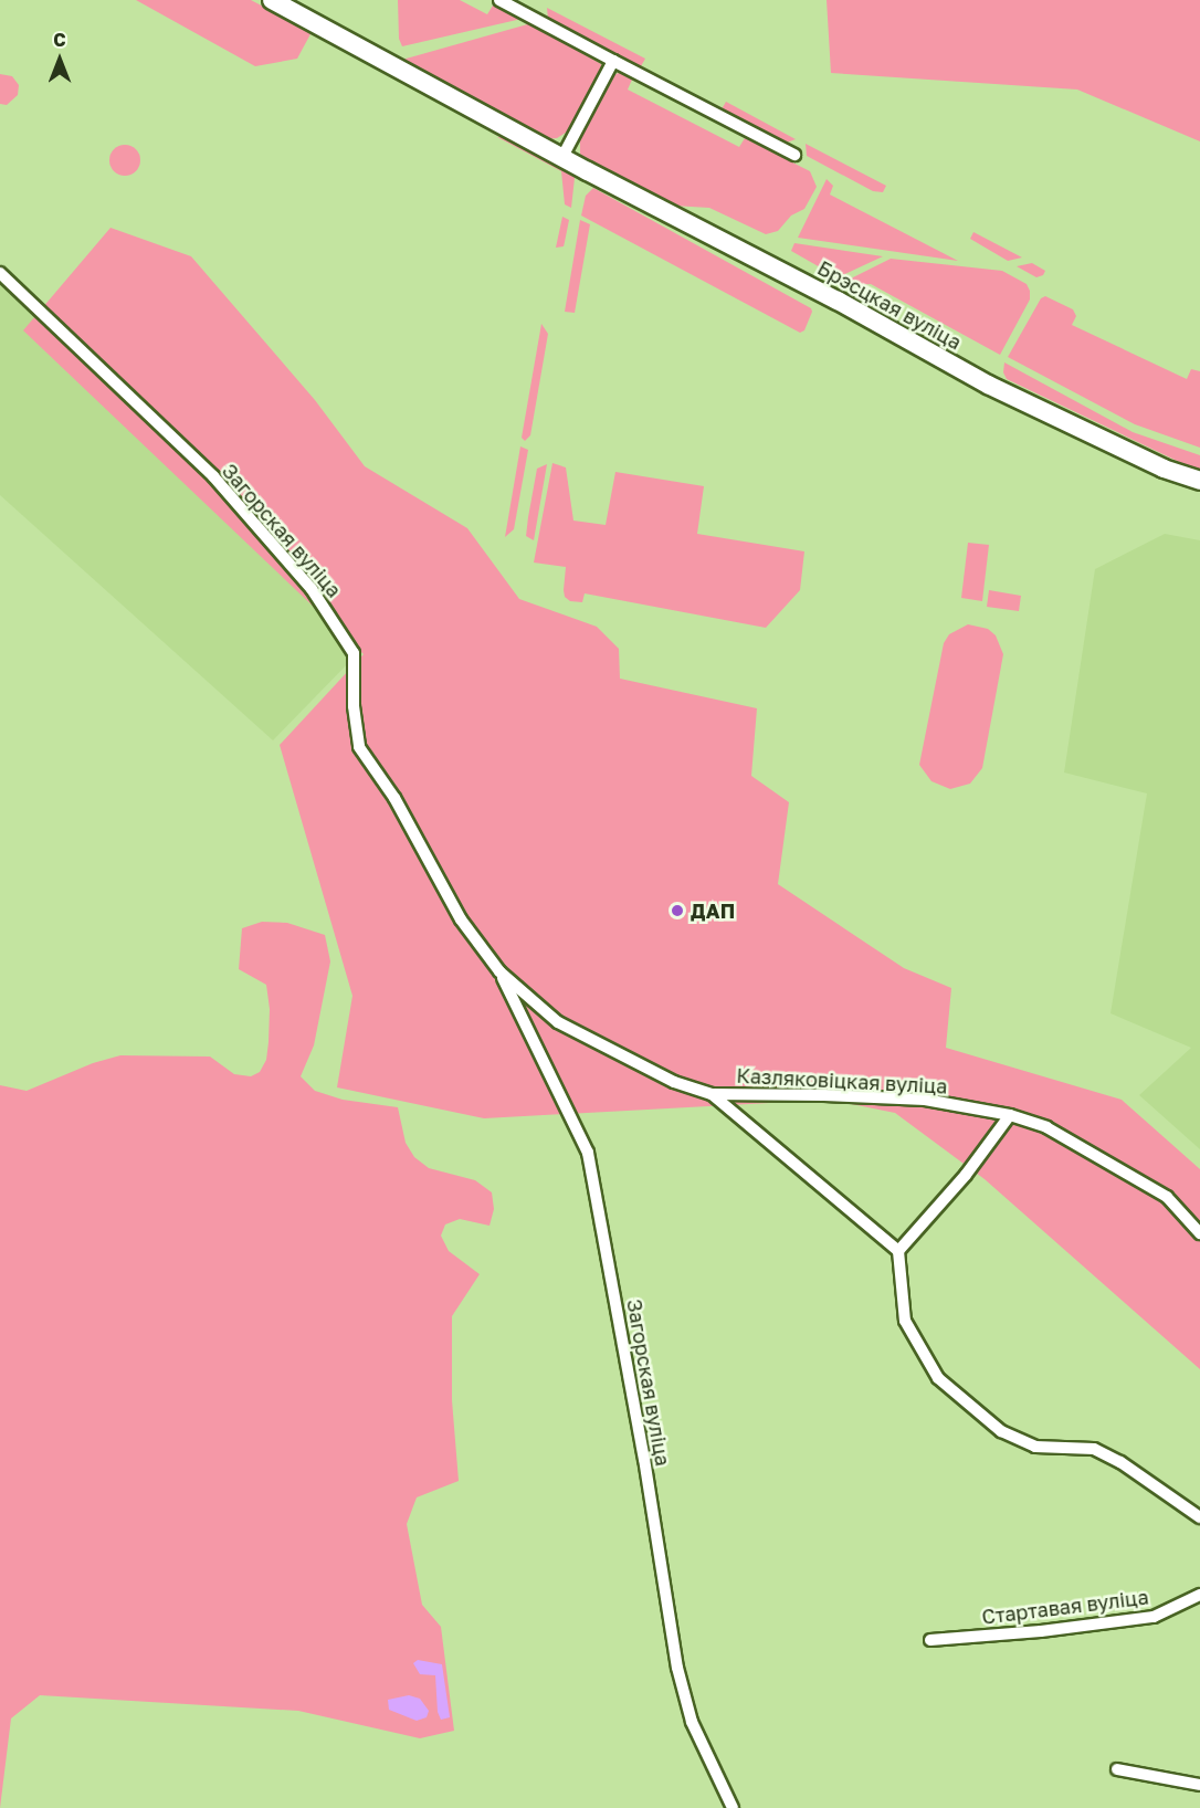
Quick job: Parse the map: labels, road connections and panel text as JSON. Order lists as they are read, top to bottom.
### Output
{
  "streets": {
    "main road": ["Брэсцкая вуліца"],
    "street": ["Загорская вуліца", "Казляковіцкая вуліца", "Стартавая вуліца"]
  },
  "crossings": [
    ["Загорская вуліца", "Казляковіцкая вуліца"]
  ],
  "places": ["ДАП"],
  "north": "top"
}
